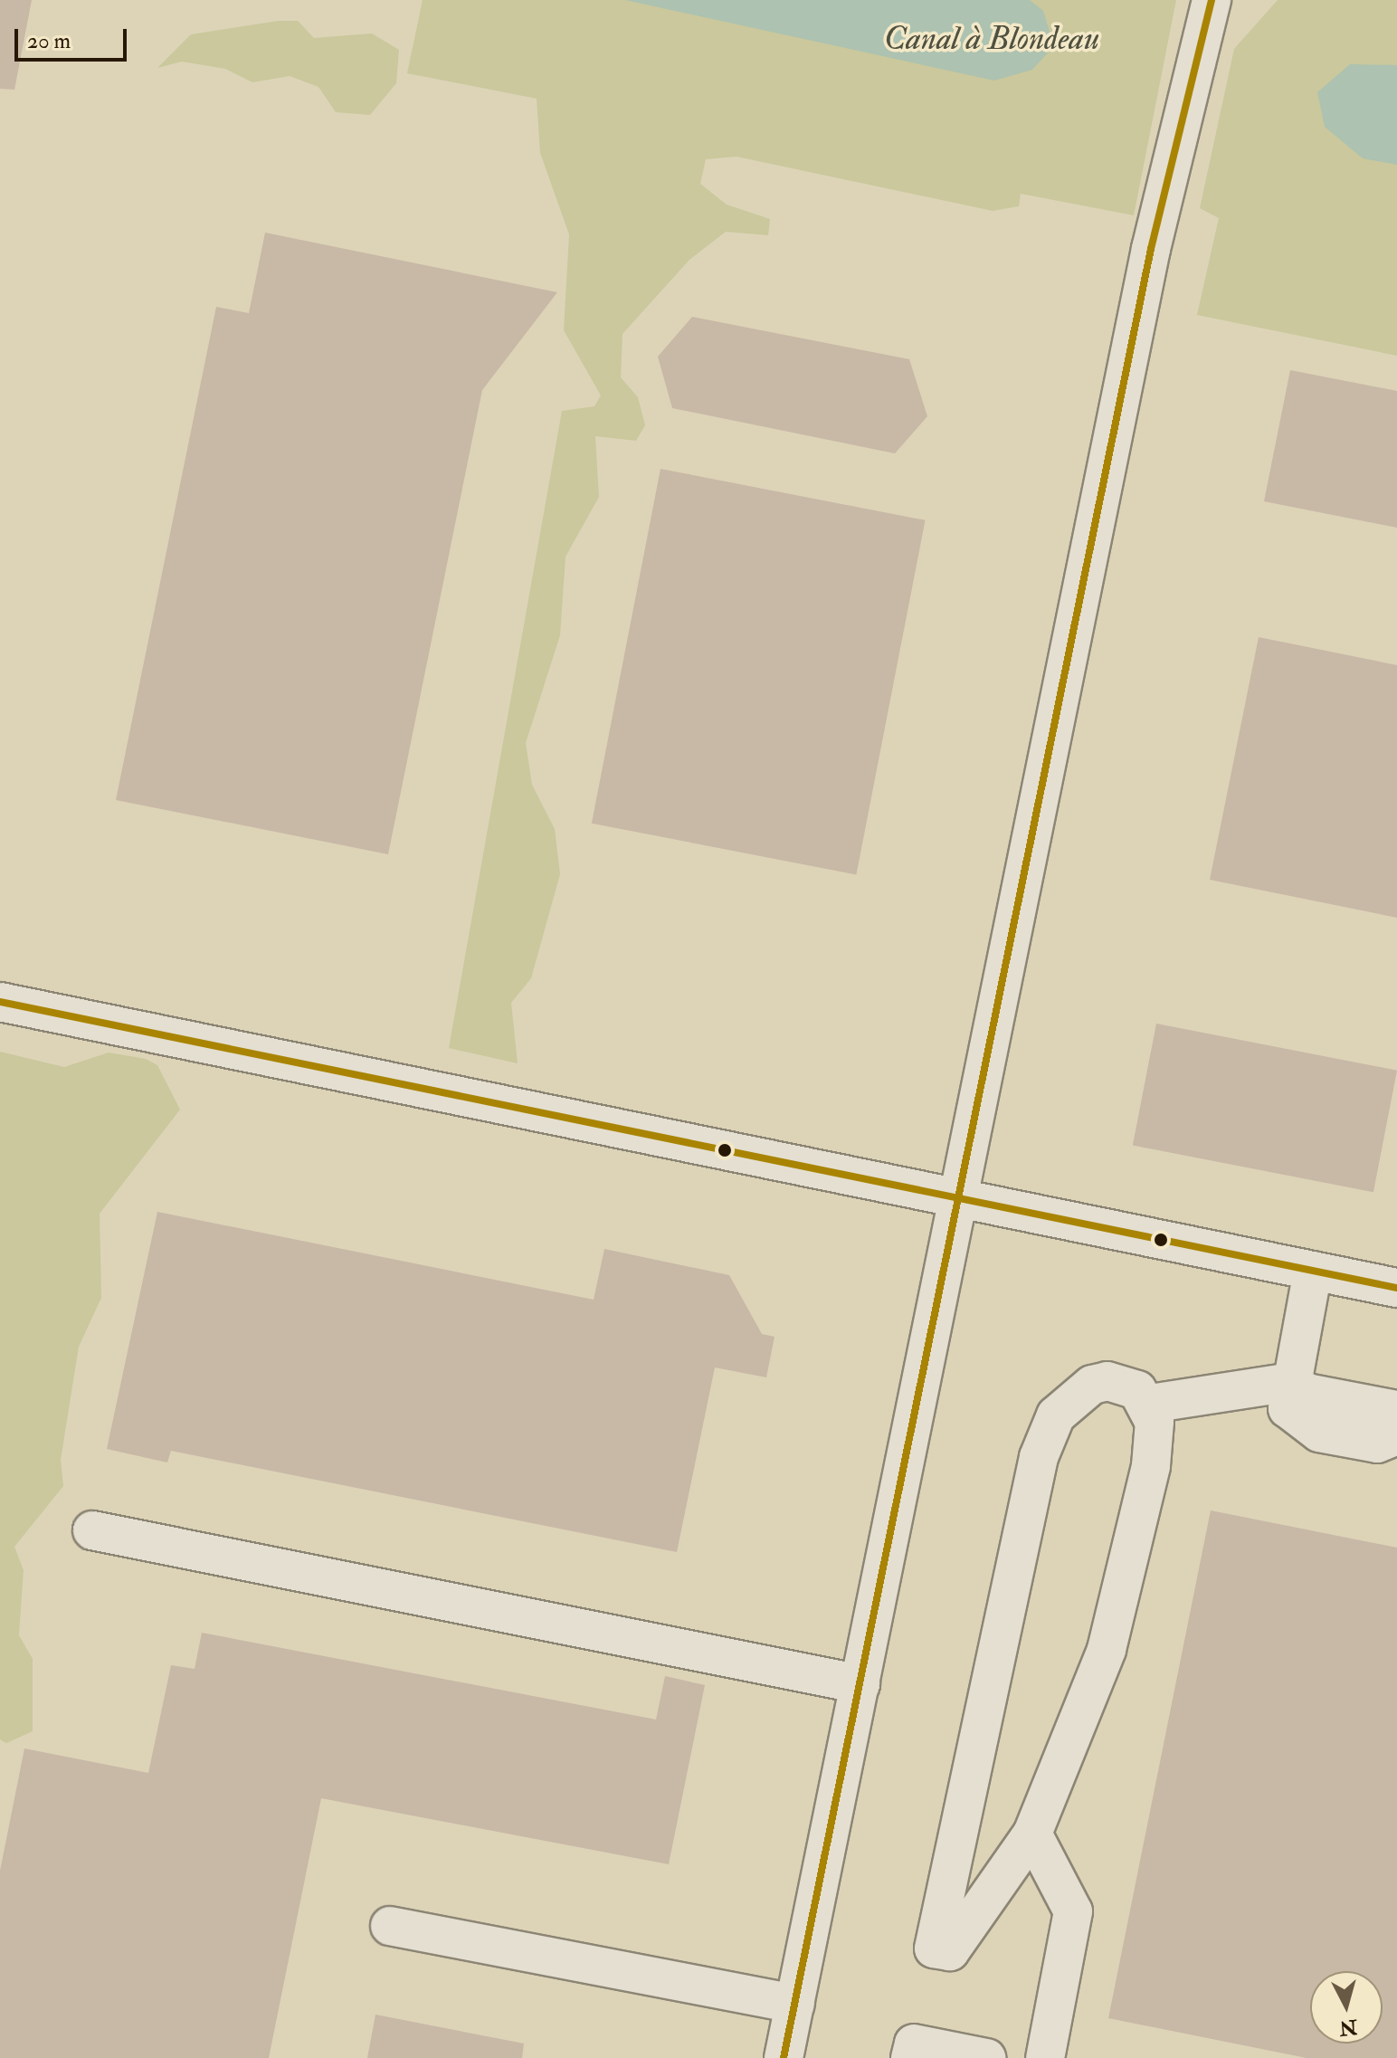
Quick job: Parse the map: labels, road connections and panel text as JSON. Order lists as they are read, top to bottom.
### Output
{
  "water": ["Canal à Blondeau"],
  "scale_bar": "20 m",
  "north": "bottom"
}
